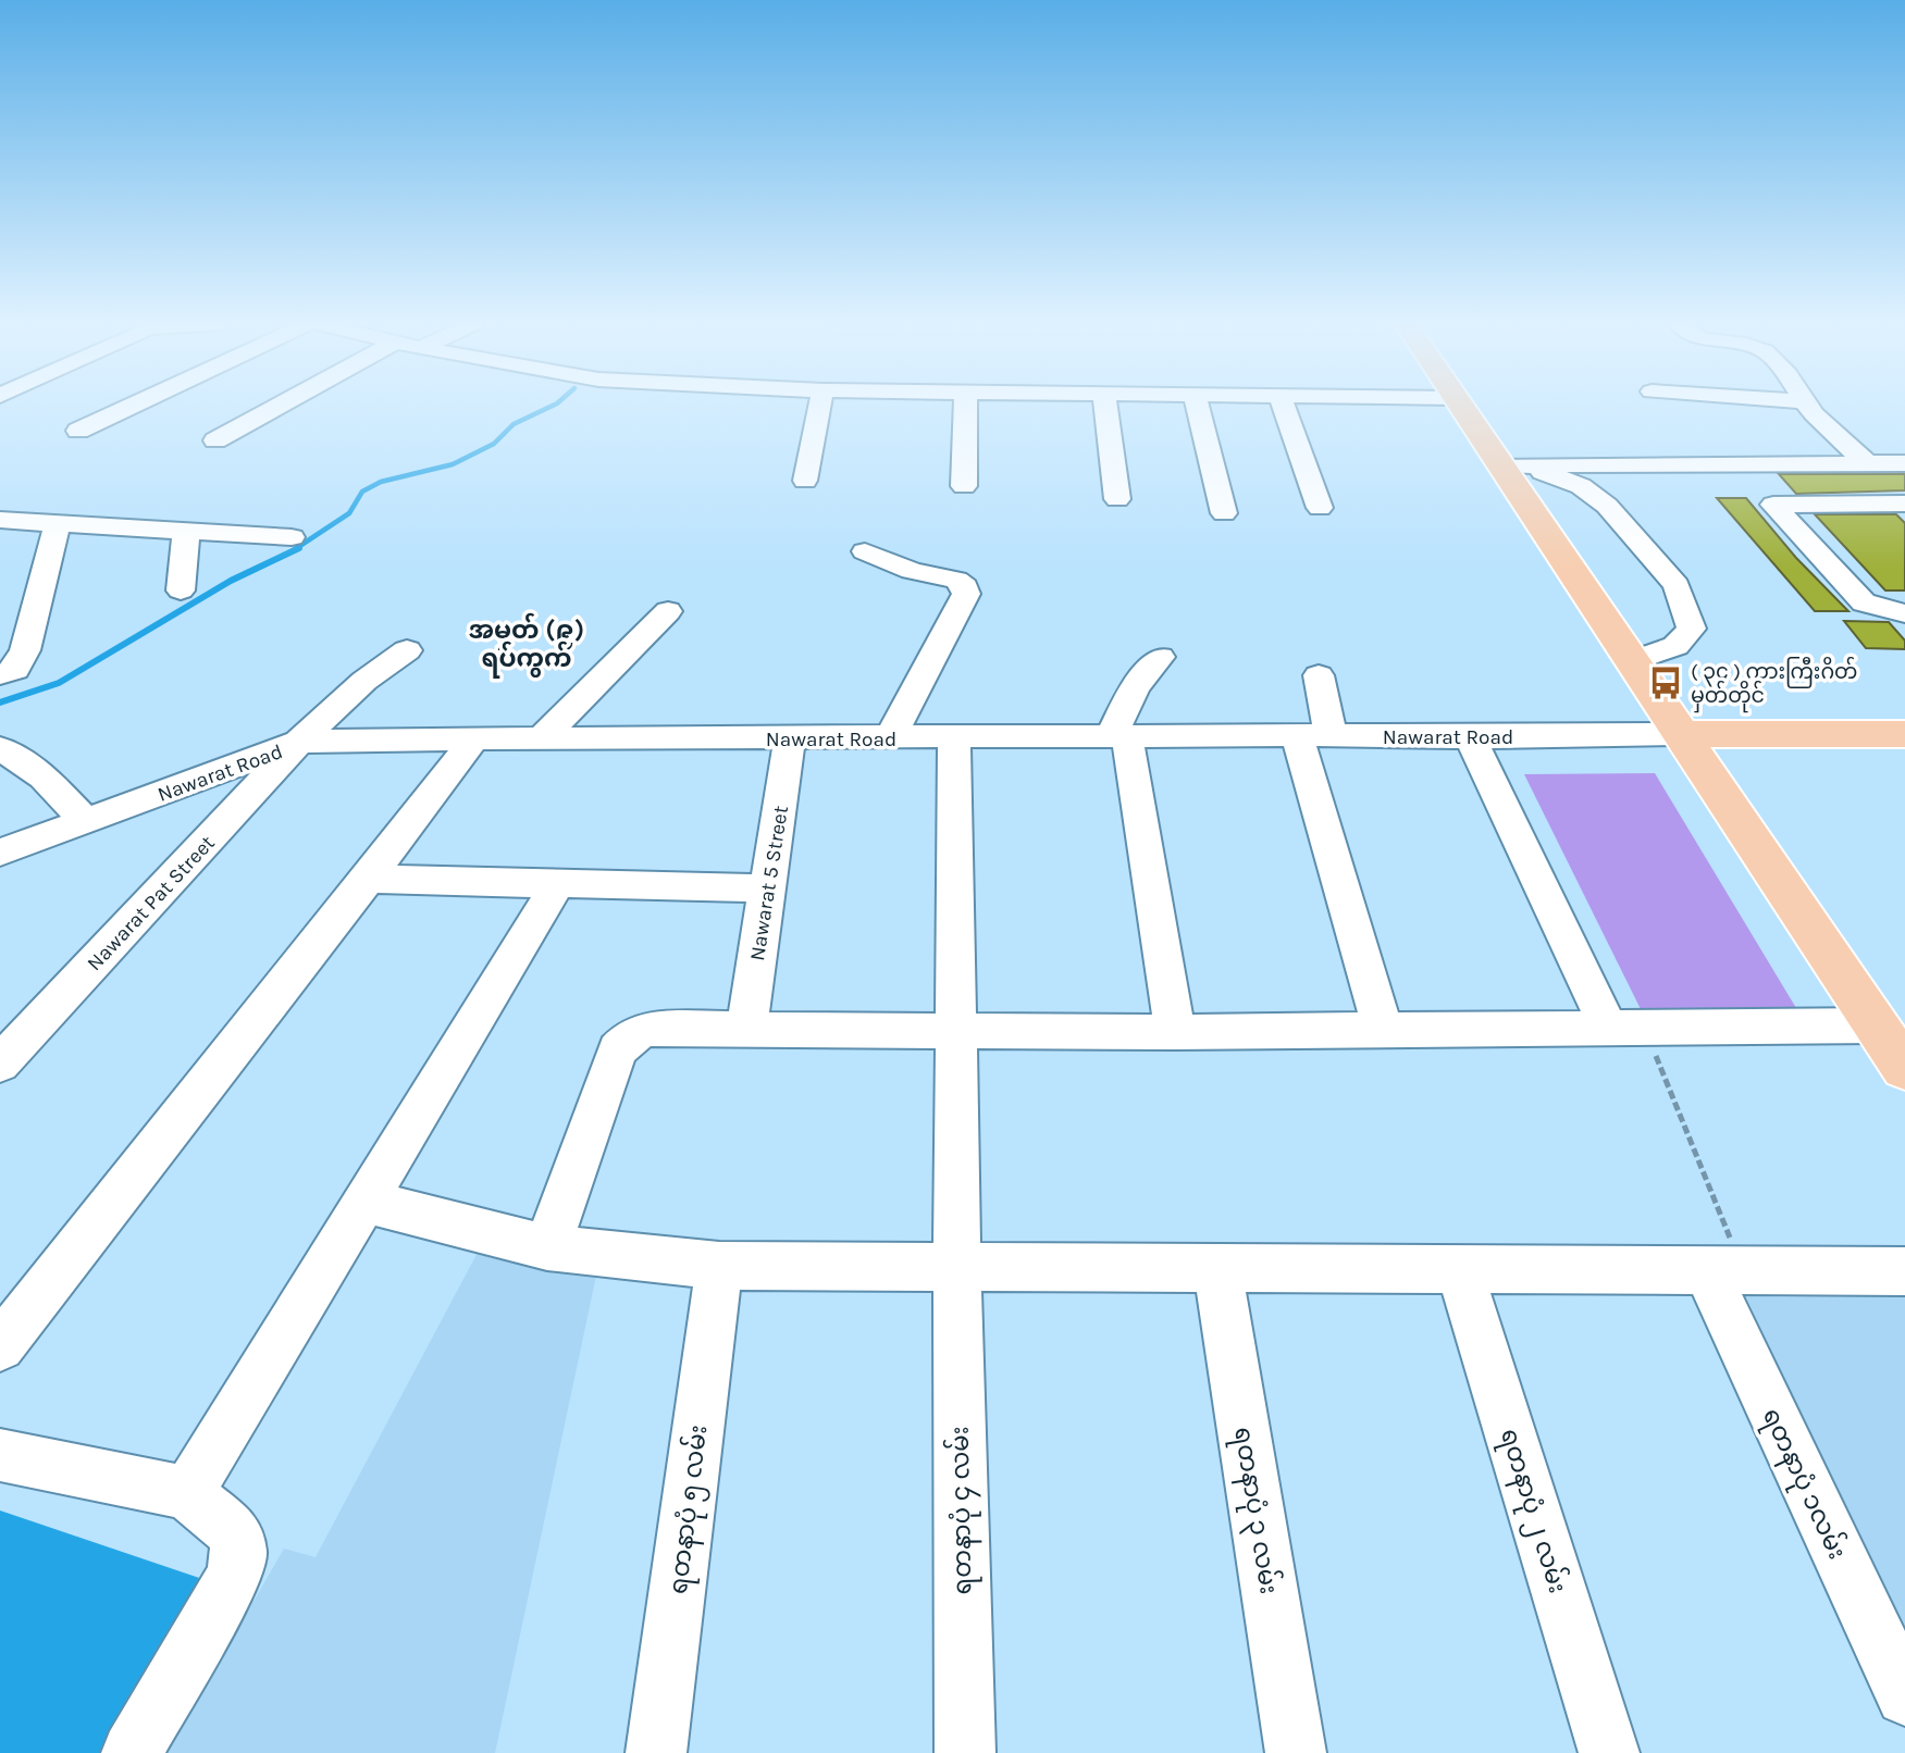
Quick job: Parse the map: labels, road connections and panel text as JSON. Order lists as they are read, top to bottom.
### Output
{
  "streets": {
    "street": [
      "Nawarat Road",
      "Nawarat 5 Street",
      "Nawarat Pat Street",
      "ရတနာပုံ ၁လမ်း",
      "ရတနာပုံ ၅ လမ်း",
      "ရတနာပုံ ၄ လမ်း",
      "ရတနာပုံ ၃ လမ်း",
      "ရတနာပုံ ၂ လမ်း"
    ]
  },
  "crossings": [
    ["Nawarat Road", "Nawarat 5 Street"],
    ["Nawarat Road", "Nawarat Pat Street"],
    ["Nawarat Road", "ရတနာပုံ ၄ လမ်း"]
  ],
  "districts": ["အမှတ် (၉) ရပ်ကွက်"],
  "places": {
    "bus stop": ["( ၃၄ ) ကားကြီးဂိတ် မှတ်တိုင်"]
  }
}
